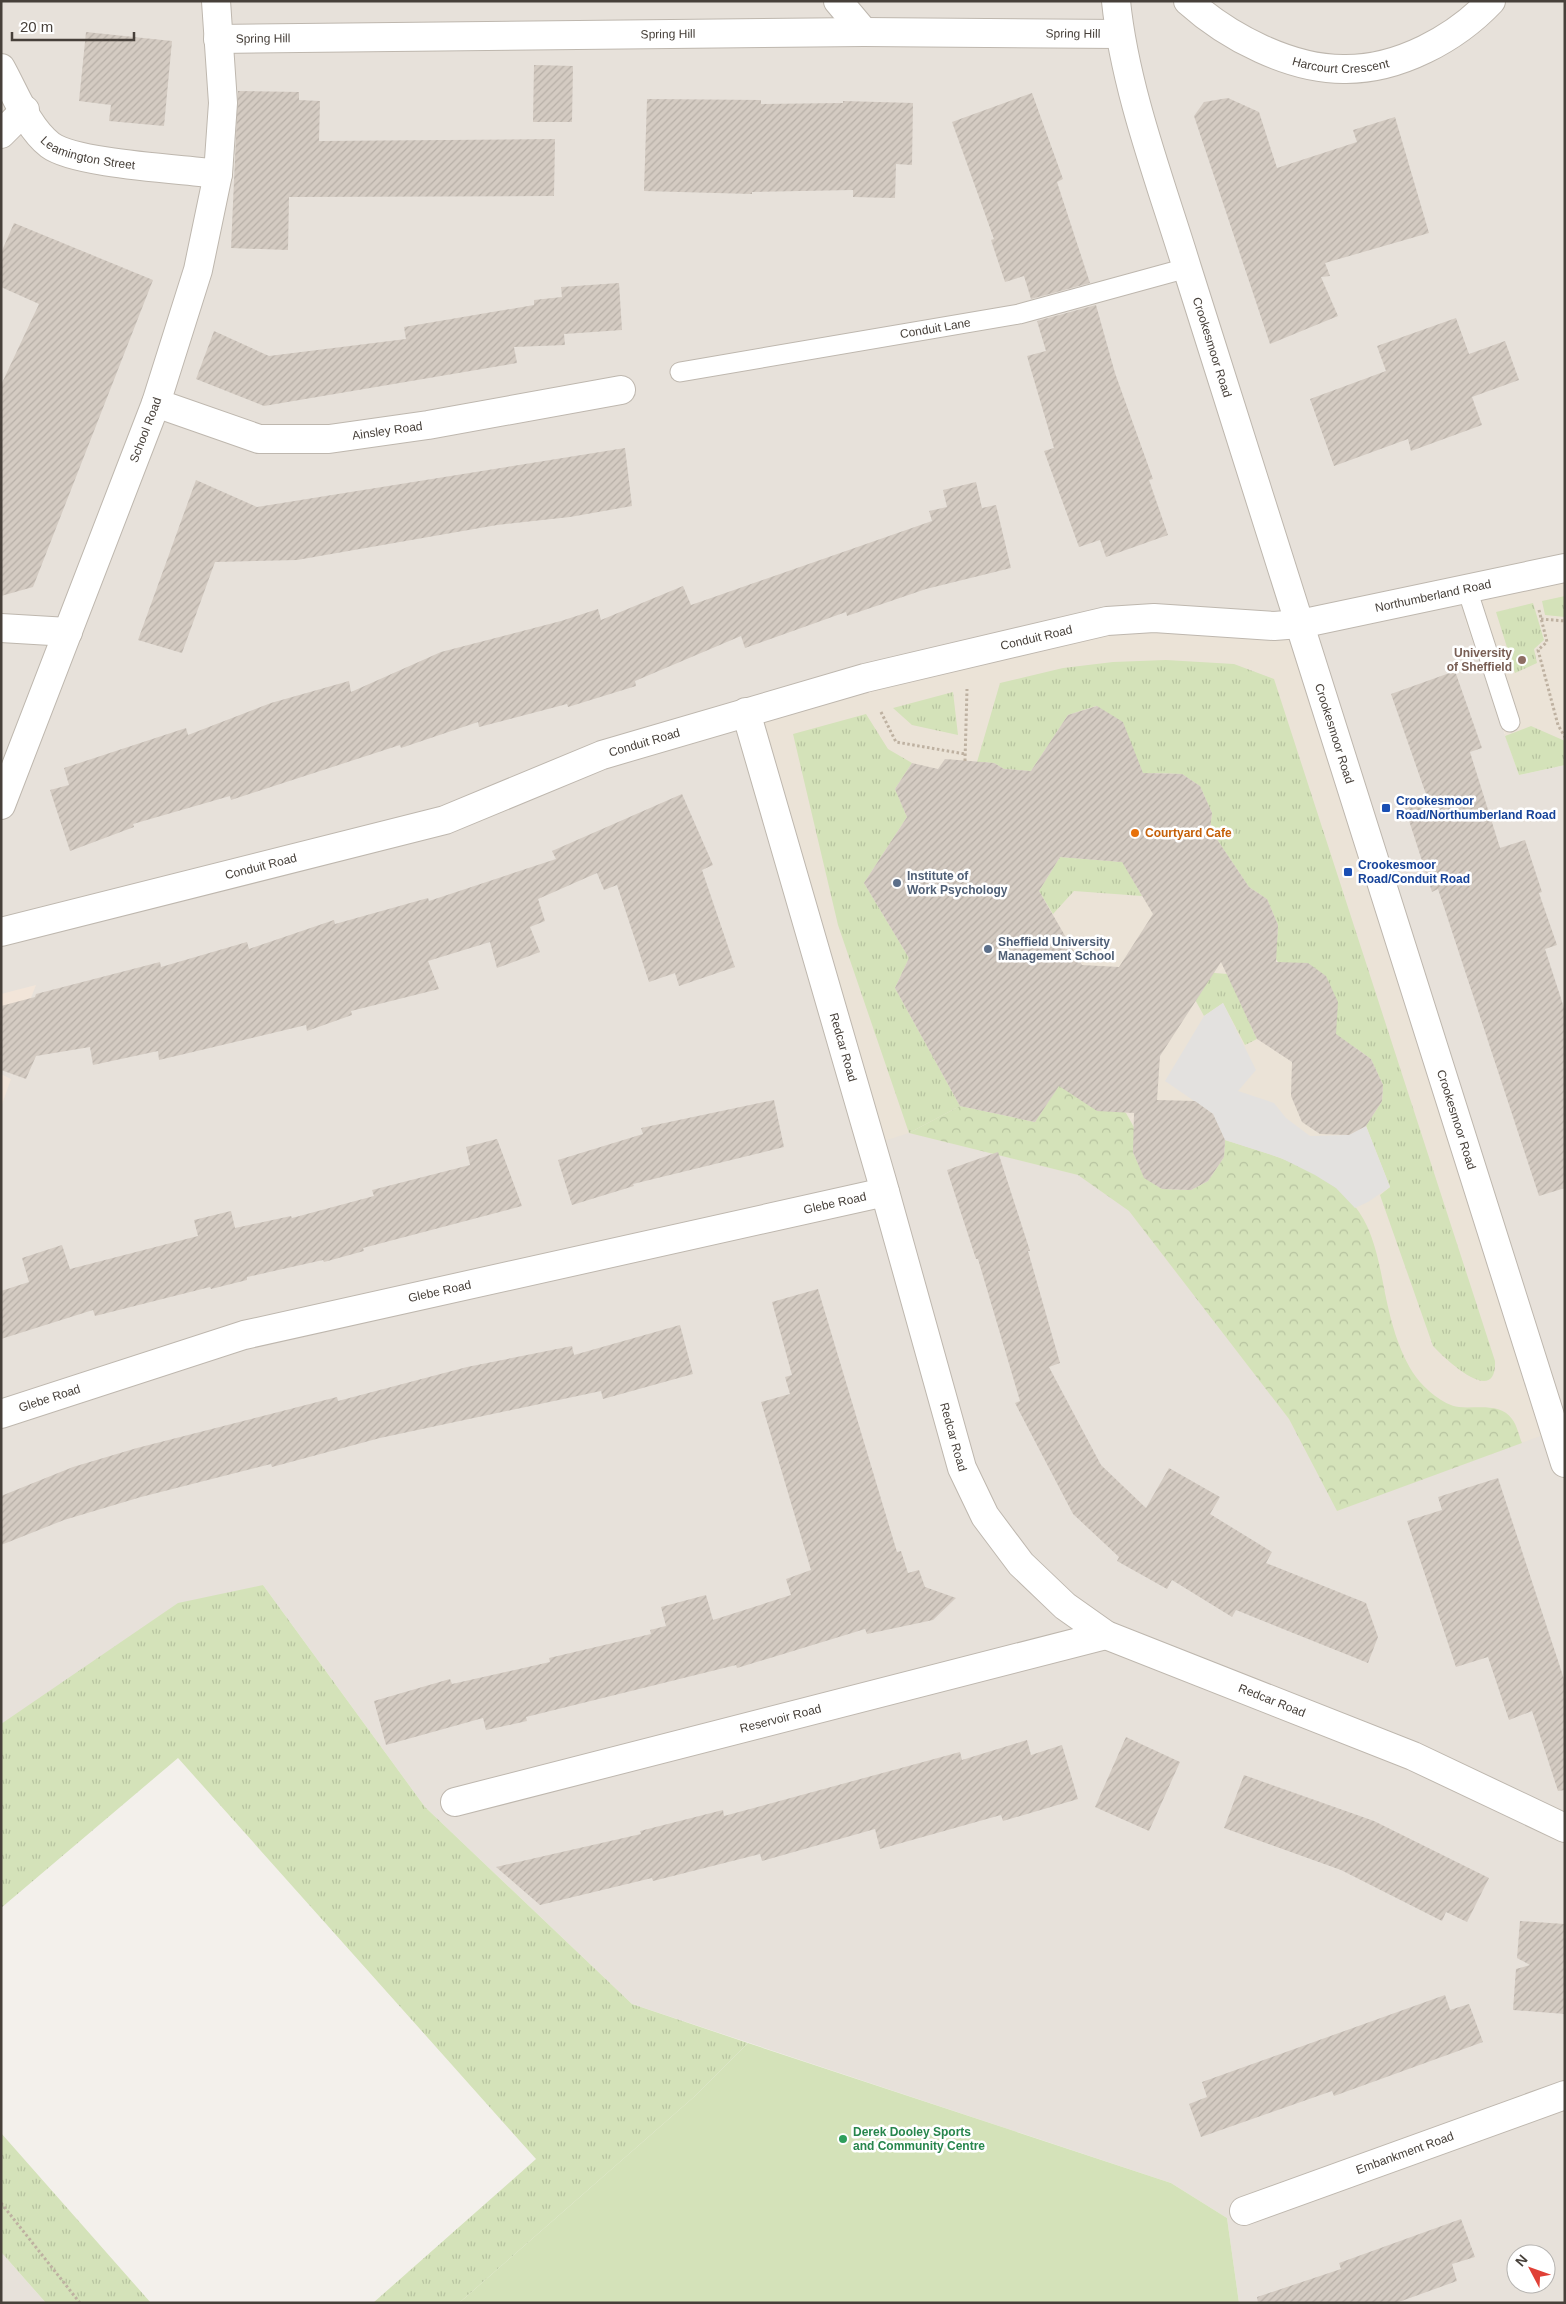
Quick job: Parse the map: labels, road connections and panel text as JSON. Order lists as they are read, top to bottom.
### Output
{
  "streets": {
    "street": [
      "Spring Hill",
      "Harcourt Crescent",
      "Leamington Street",
      "Crookesmoor Road",
      "School Road",
      "Ainsley Road",
      "Northumberland Road",
      "Conduit Road",
      "Redcar Road",
      "Glebe Road",
      "Reservoir Road",
      "Embankment Road"
    ],
    "lane": ["Conduit Lane"]
  },
  "crossings": [
    ["Spring Hill", "Crookesmoor Road"],
    ["Spring Hill", "School Road"],
    ["Leamington Street", "School Road"],
    ["Conduit Lane", "Crookesmoor Road"],
    ["Crookesmoor Road", "Northumberland Road"],
    ["Crookesmoor Road", "Conduit Road"],
    ["School Road", "Ainsley Road"],
    ["Northumberland Road", "Conduit Road"],
    ["Conduit Road", "Redcar Road"],
    ["Redcar Road", "Glebe Road"],
    ["Redcar Road", "Reservoir Road"]
  ],
  "places": {
    "other": [
      "University of Sheffield",
      "Courtyard Cafe",
      "Institute of Work Psychology",
      "Sheffield University Management School",
      "Derek Dooley Sports and Community Centre"
    ],
    "transit": ["Crookesmoor Road/Northumberland Road", "Crookesmoor Road/Conduit Road"]
  },
  "scale_bar": "20 m",
  "north": "top left"
}
